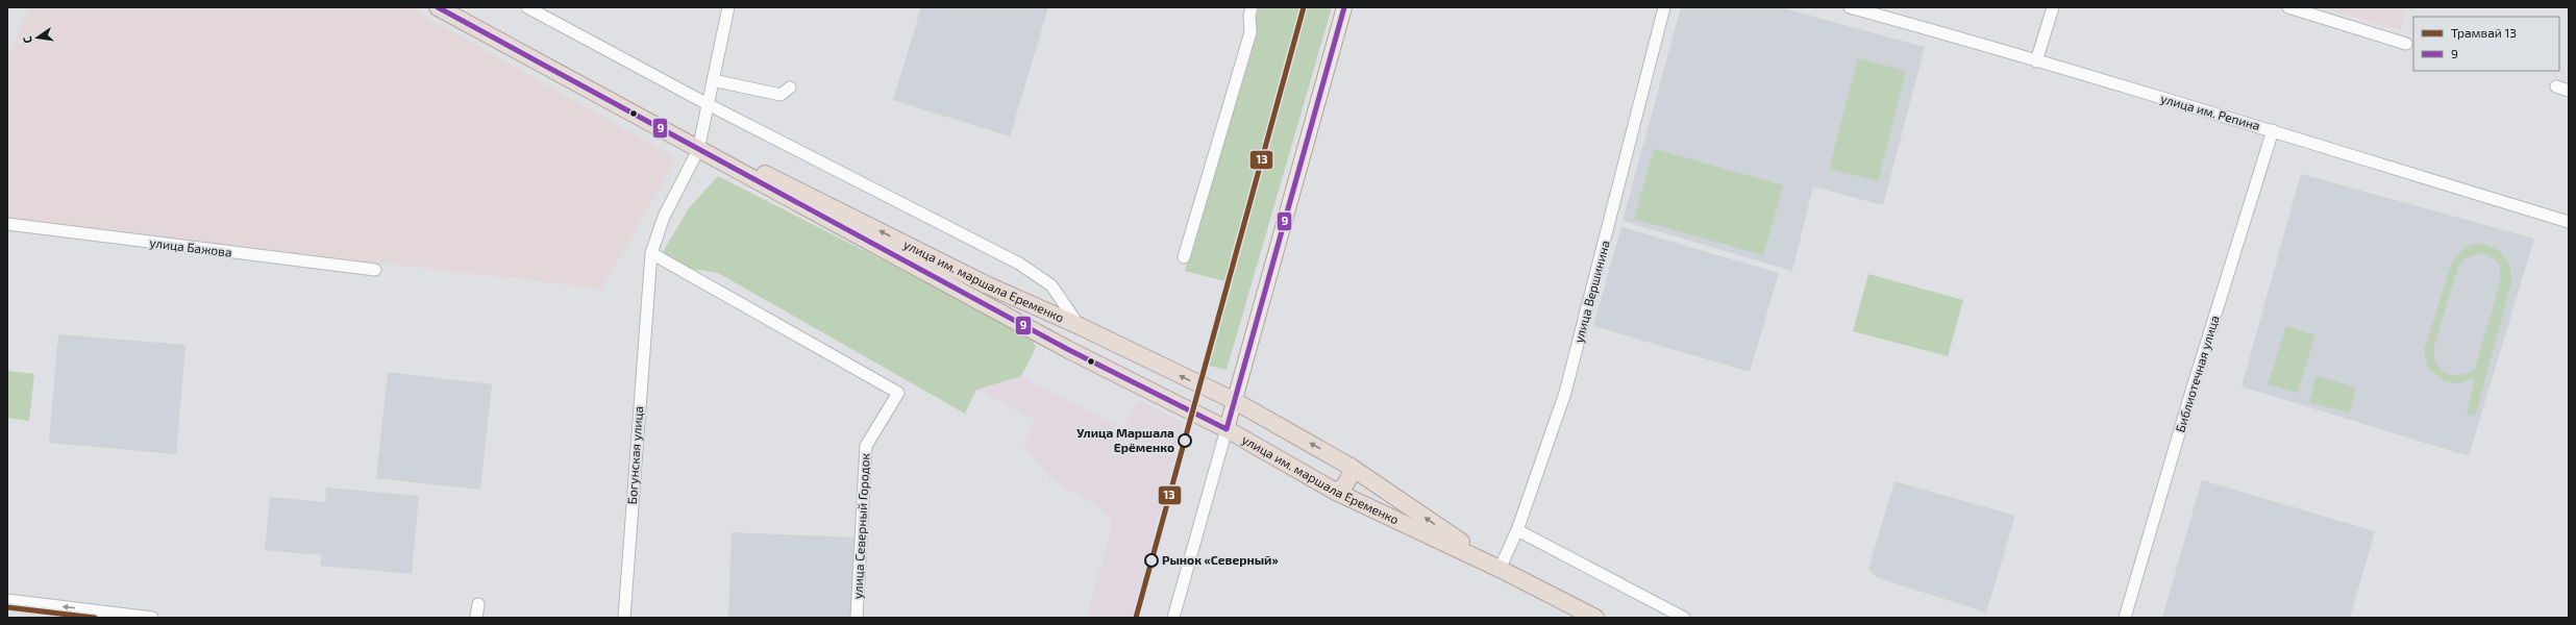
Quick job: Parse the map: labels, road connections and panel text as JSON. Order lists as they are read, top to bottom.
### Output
{
  "streets": {
    "highway": ["улица им. маршала Еременко"],
    "street": [
      "улица им. Репина",
      "улица Бажова",
      "улица Вершинина",
      "Библиотечная улица",
      "Богунская улица",
      "улица Северный Городок"
    ]
  },
  "crossings": [
    ["улица им. Репина", "Библиотечная улица"],
    ["улица им. маршала Еременко", "улица Вершинина"],
    ["улица им. маршала Еременко", "Богунская улица"],
    ["Богунская улица", "улица Северный Городок"]
  ],
  "places": ["Улица Маршала Ерёменко", "Рынок «Северный»"],
  "lines": ["tram line 13", "transit line 9"],
  "legend": ["Трамвай 13", "9"],
  "north": "left"
}
